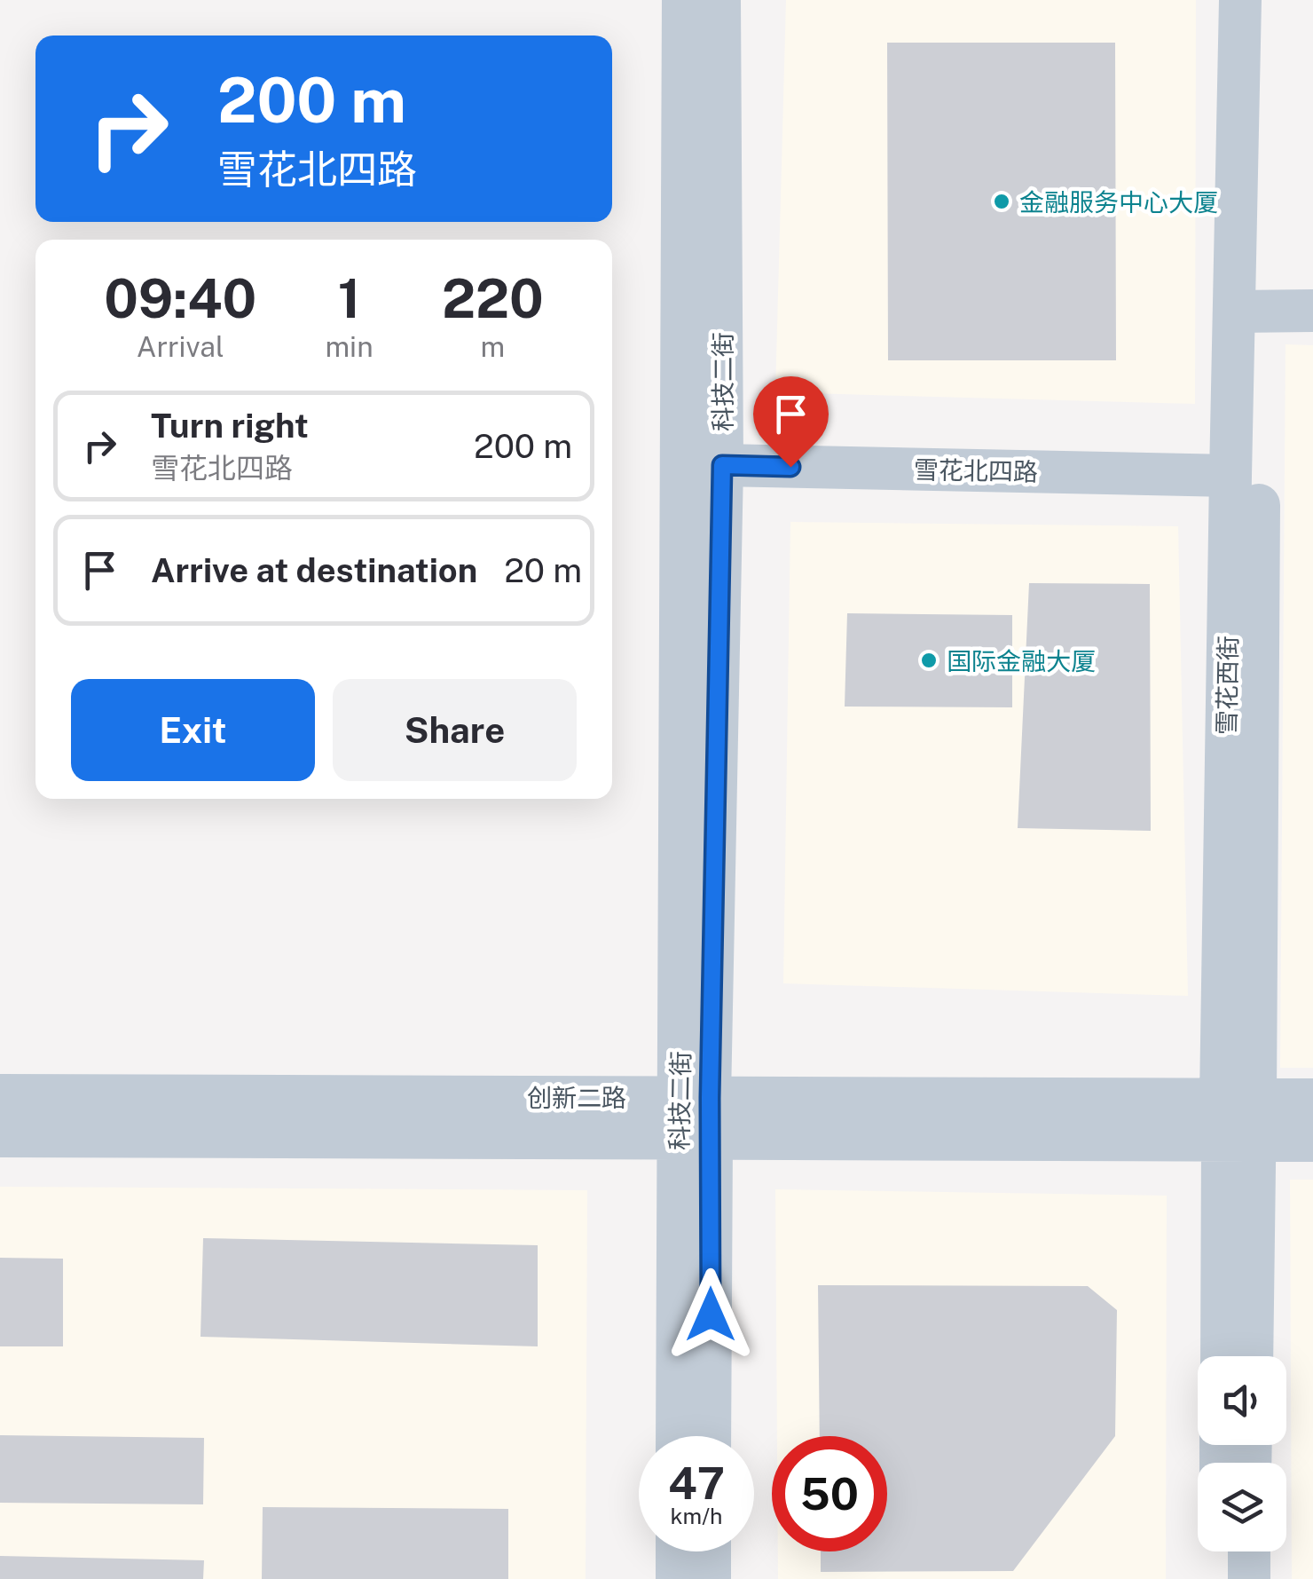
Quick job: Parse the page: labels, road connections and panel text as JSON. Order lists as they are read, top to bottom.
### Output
{
  "streets": {
    "street": [
      "科技二街",
      "雪花北四路",
      "雪花西街",
      "创新二路"
    ]
  },
  "crossings": [
    ["科技二街", "雪花北四路"],
    ["科技二街", "创新二路"],
    ["雪花北四路", "雪花西街"],
    ["雪花西街", "创新二路"]
  ],
  "places": ["金融服务中心大厦", "国际金融大厦"],
  "page": {
    "turn": ["200 m", "雪花北四路"],
    "eta": [
      "09:40",
      "Arrival",
      "1",
      "min",
      "220",
      "m"
    ],
    "list": [
      {
        "name": "Turn right",
        "note": "雪花北四路",
        "value": "200 m"
      },
      {
        "name": "Arrive at destination",
        "value": "20 m"
      }
    ],
    "buttons": ["Exit", "Share"],
    "speed": "47 km/h",
    "limit": "50"
  }
}
